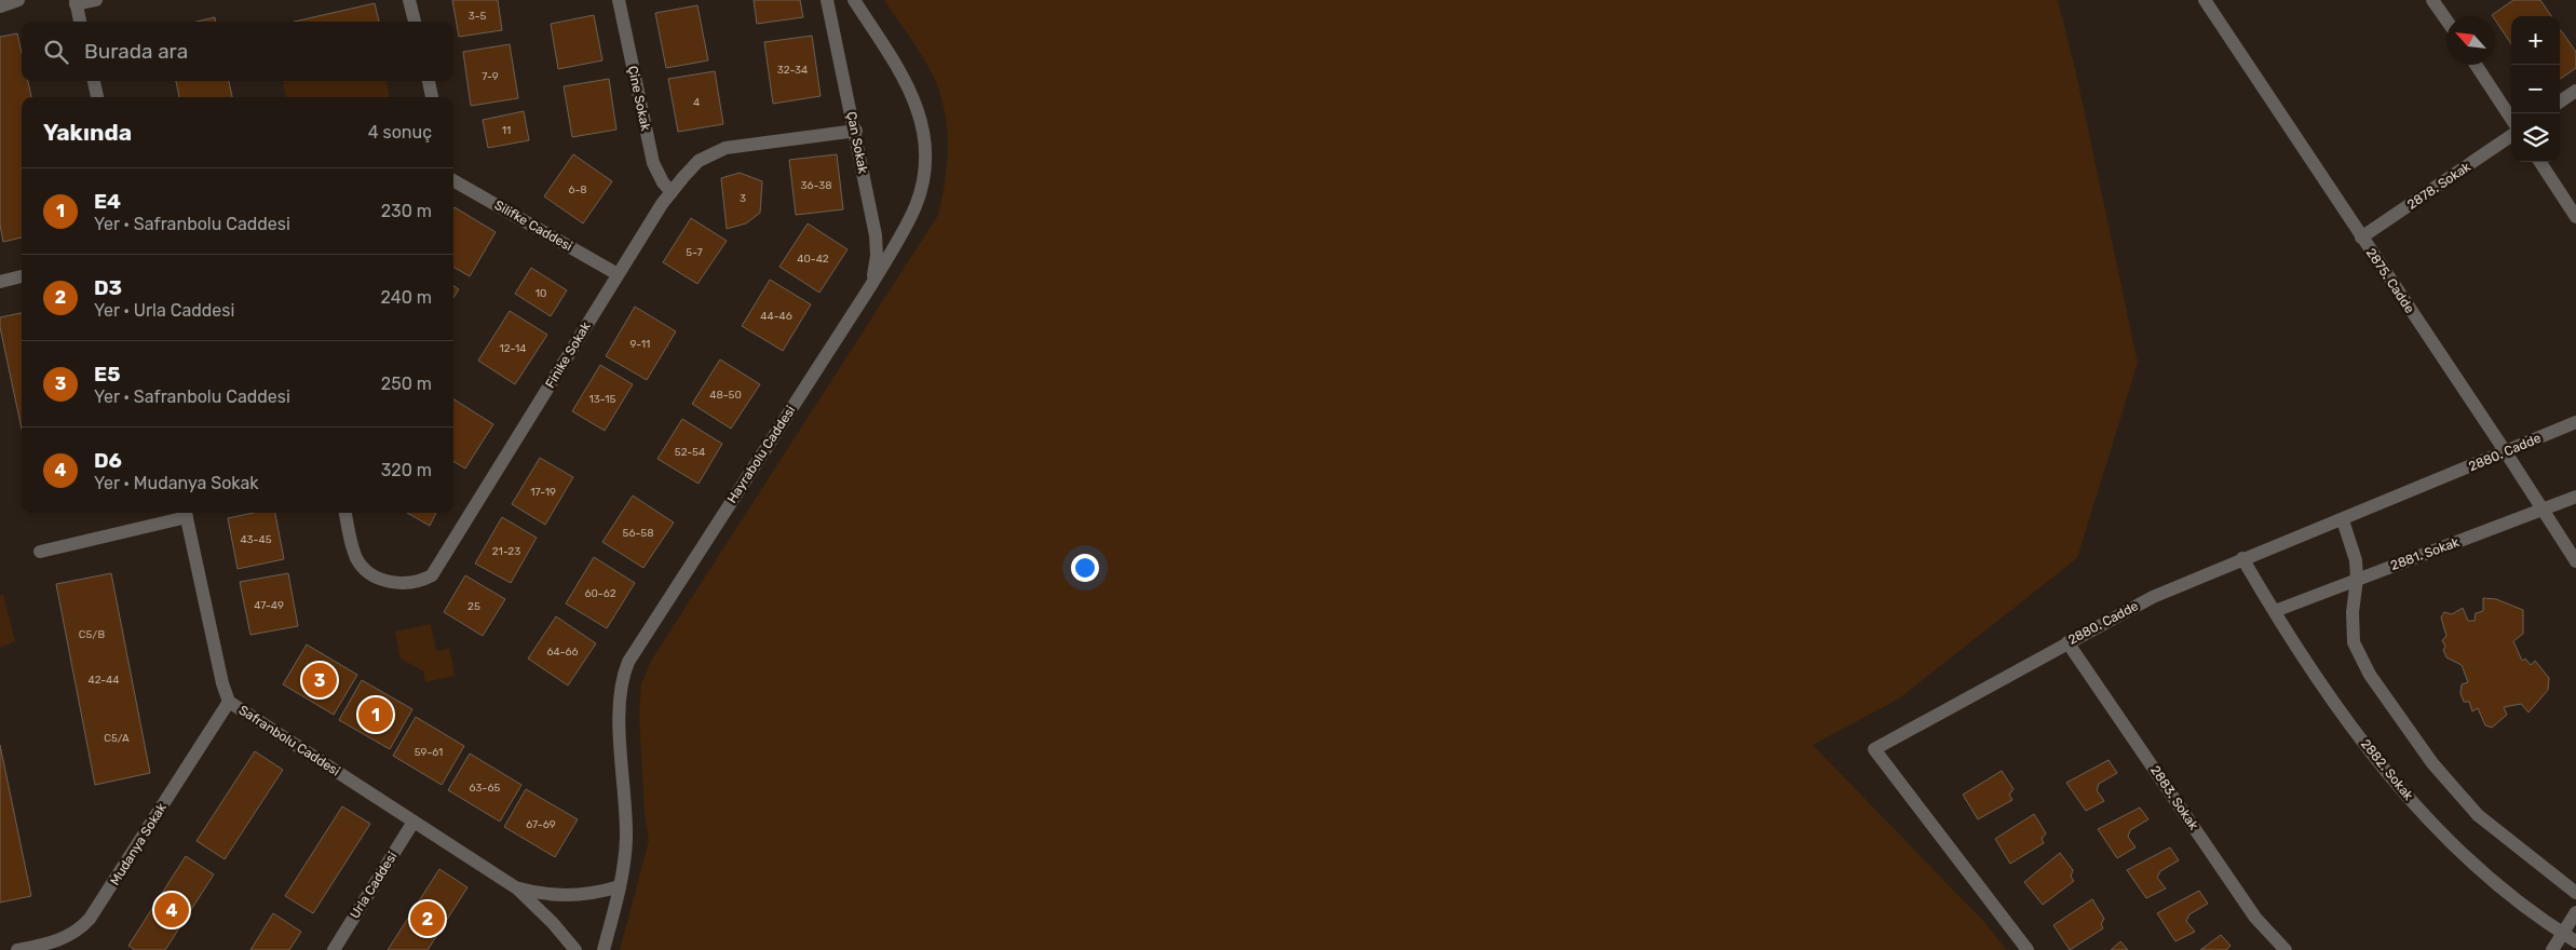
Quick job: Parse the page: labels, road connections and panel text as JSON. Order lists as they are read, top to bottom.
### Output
{
  "streets": {
    "street": [
      "Çine Sokak",
      "Çan Sokak",
      "2878. Sokak",
      "Silifke Caddesi",
      "2875. Cadde",
      "Finike Sokak",
      "2880. Cadde",
      "Hayrabolu Caddesi",
      "2881. Sokak",
      "Safranbolu Caddesi",
      "2882. Sokak",
      "2883. Sokak",
      "Mudanya Sokak",
      "Urla Caddesi"
    ]
  },
  "crossings": [
    ["Çine Sokak", "Finike Sokak"],
    ["Çan Sokak", "Finike Sokak"],
    ["Çan Sokak", "Hayrabolu Caddesi"],
    ["2878. Sokak", "2875. Cadde"],
    ["Silifke Caddesi", "Finike Sokak"],
    ["2875. Cadde", "2880. Cadde"],
    ["2875. Cadde", "2881. Sokak"],
    ["2880. Cadde", "2882. Sokak"],
    ["2880. Cadde", "2883. Sokak"],
    ["Hayrabolu Caddesi", "Safranbolu Caddesi"],
    ["2881. Sokak", "2882. Sokak"],
    ["Safranbolu Caddesi", "Mudanya Sokak"],
    ["Safranbolu Caddesi", "Urla Caddesi"]
  ],
  "house_numbers": [
    "3-5",
    "32-34",
    "7-9",
    "4",
    "11",
    "36-38",
    "6-8",
    "3",
    "5-7",
    "40-42",
    "10",
    "44-46",
    "9-11",
    "12-14",
    "48-50",
    "13-15",
    "52-54",
    "17-19",
    "56-58",
    "43-45",
    "21-23",
    "60-62",
    "47-49",
    "25",
    "C5/B",
    "64-66",
    "42-44",
    "C5/A",
    "59-61",
    "63-65",
    "67-69"
  ],
  "north": "top left",
  "page": {
    "map_buttons": ["+", "−"],
    "search": "Burada ara",
    "heading": ["Yakında", "4 sonuç"],
    "list": [
      {
        "mark": "1",
        "name": "E4",
        "note": "Yer · Safranbolu Caddesi",
        "value": "230 m"
      },
      {
        "mark": "2",
        "name": "D3",
        "note": "Yer · Urla Caddesi",
        "value": "240 m"
      },
      {
        "mark": "3",
        "name": "E5",
        "note": "Yer · Safranbolu Caddesi",
        "value": "250 m"
      },
      {
        "mark": "4",
        "name": "D6",
        "note": "Yer · Mudanya Sokak",
        "value": "320 m"
      }
    ],
    "pins": [
      "3",
      "1",
      "4",
      "2"
    ]
  }
}
